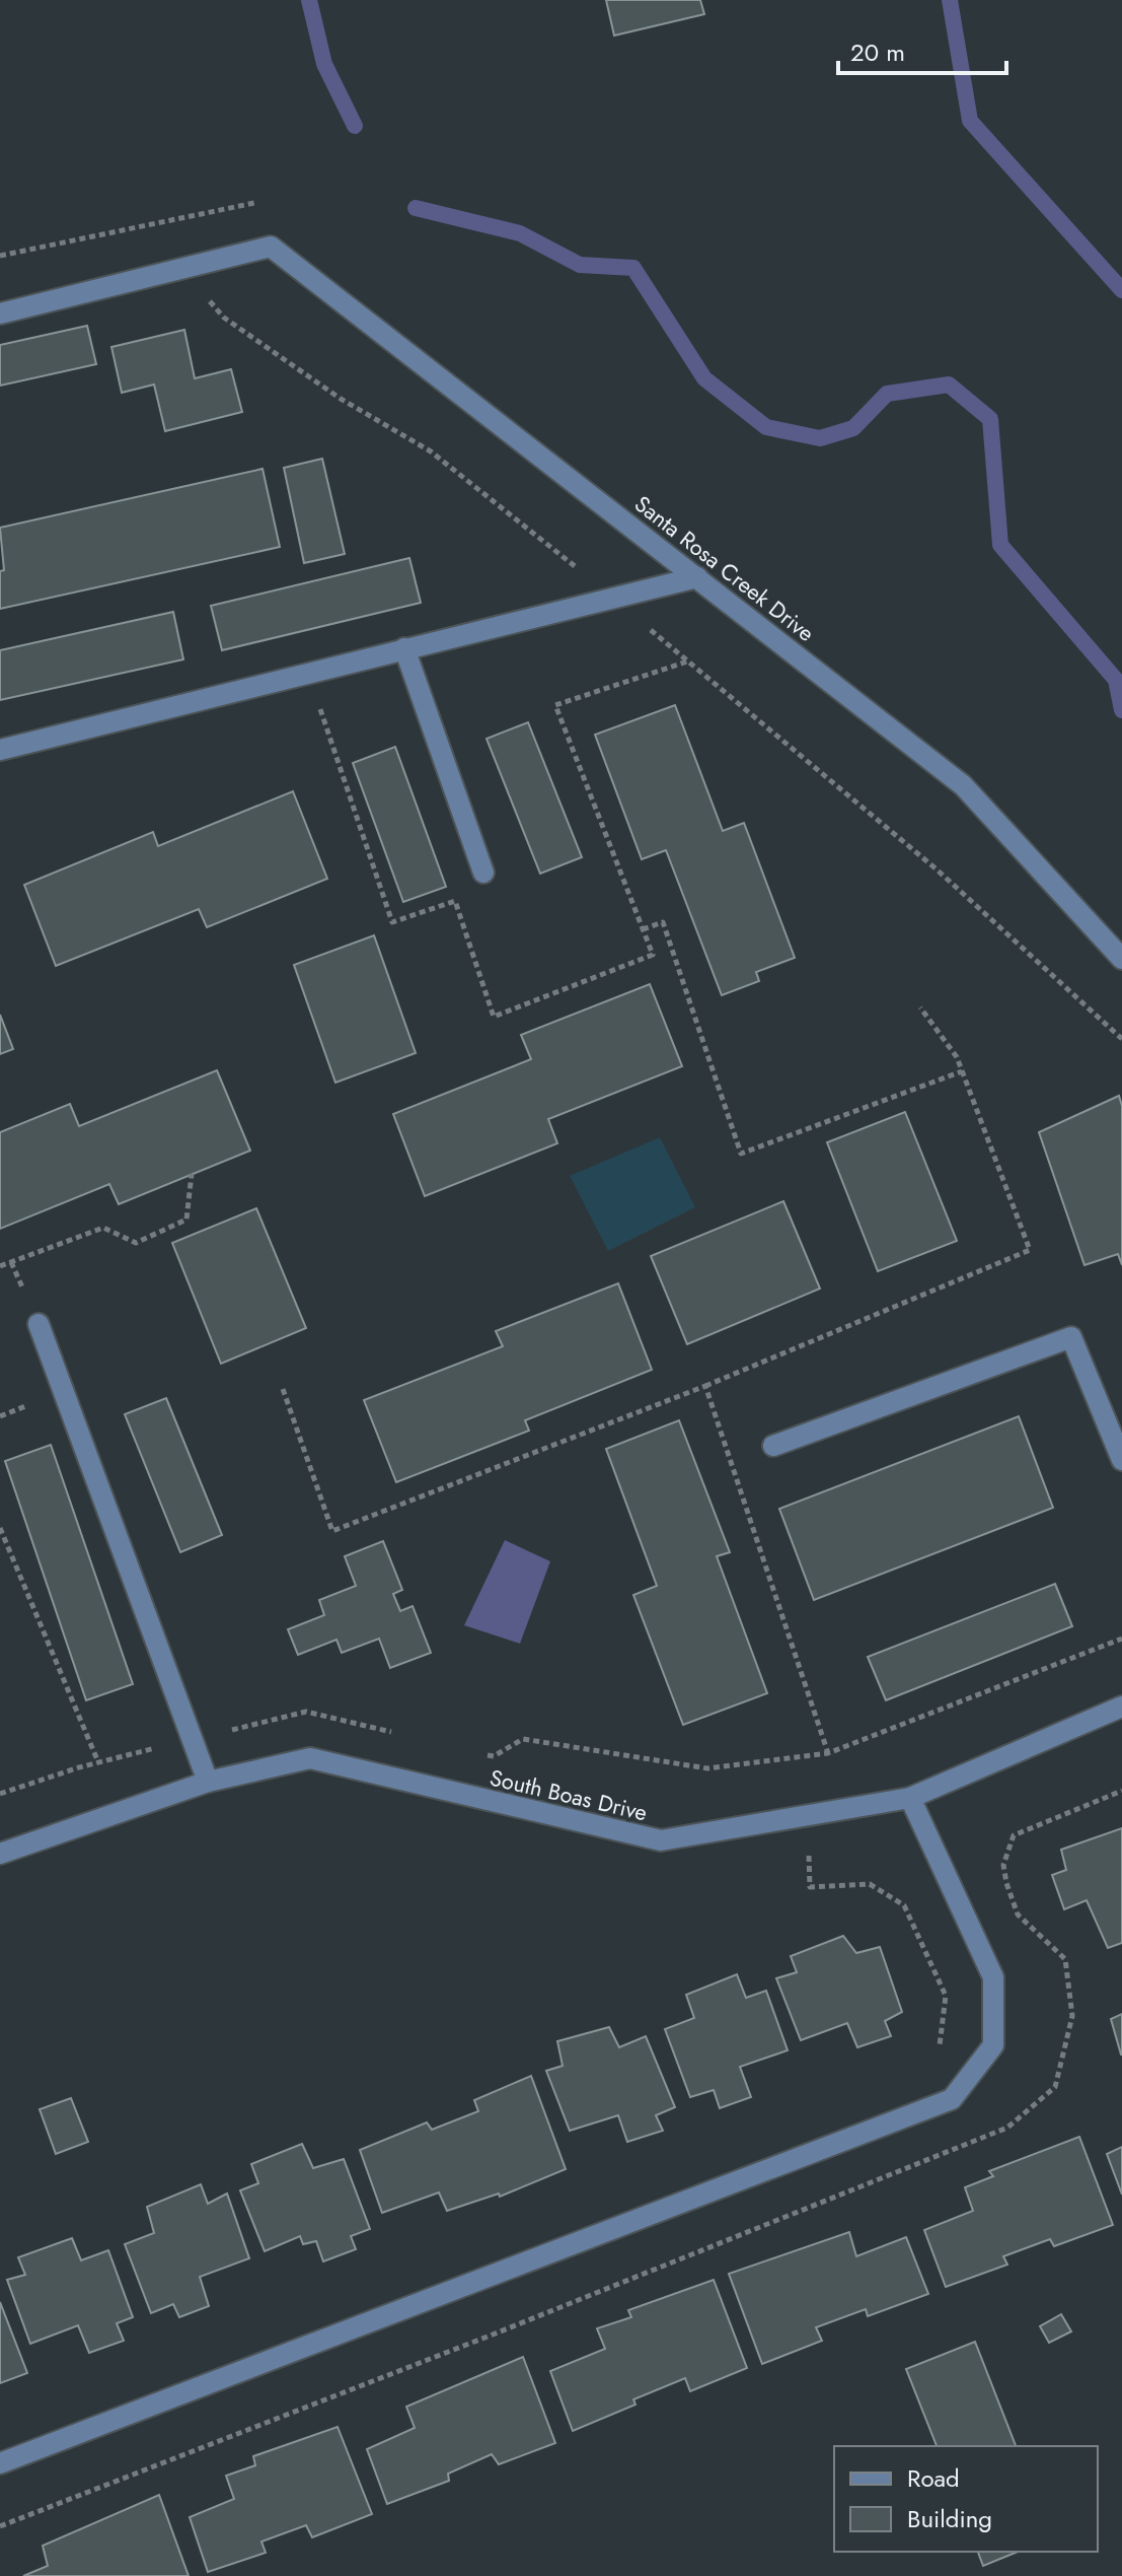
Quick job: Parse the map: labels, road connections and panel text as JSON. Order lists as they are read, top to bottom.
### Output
{
  "streets": {
    "street": ["Santa Rosa Creek Drive", "South Boas Drive"]
  },
  "legend": ["Road", "Building"],
  "scale_bar": "20 m"
}
